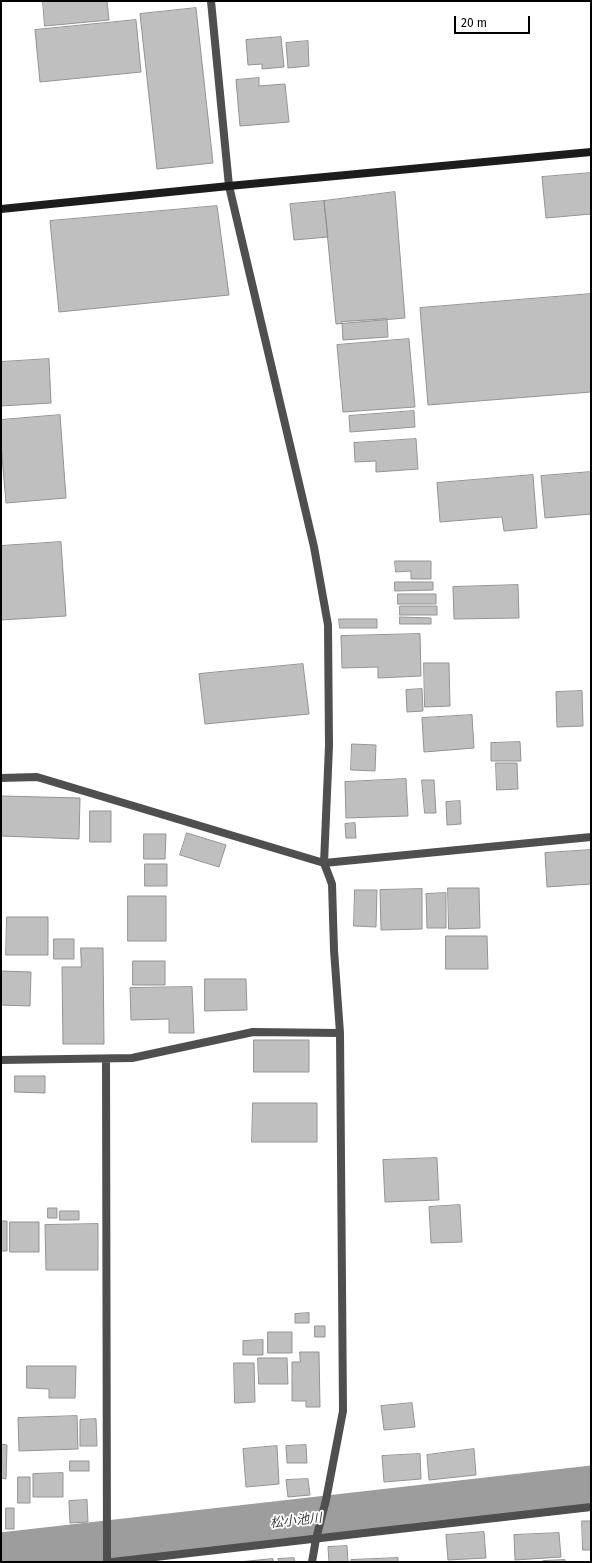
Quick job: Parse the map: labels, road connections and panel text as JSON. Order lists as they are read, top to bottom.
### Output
{
  "water": ["松小池川"],
  "scale_bar": "20 m"
}
